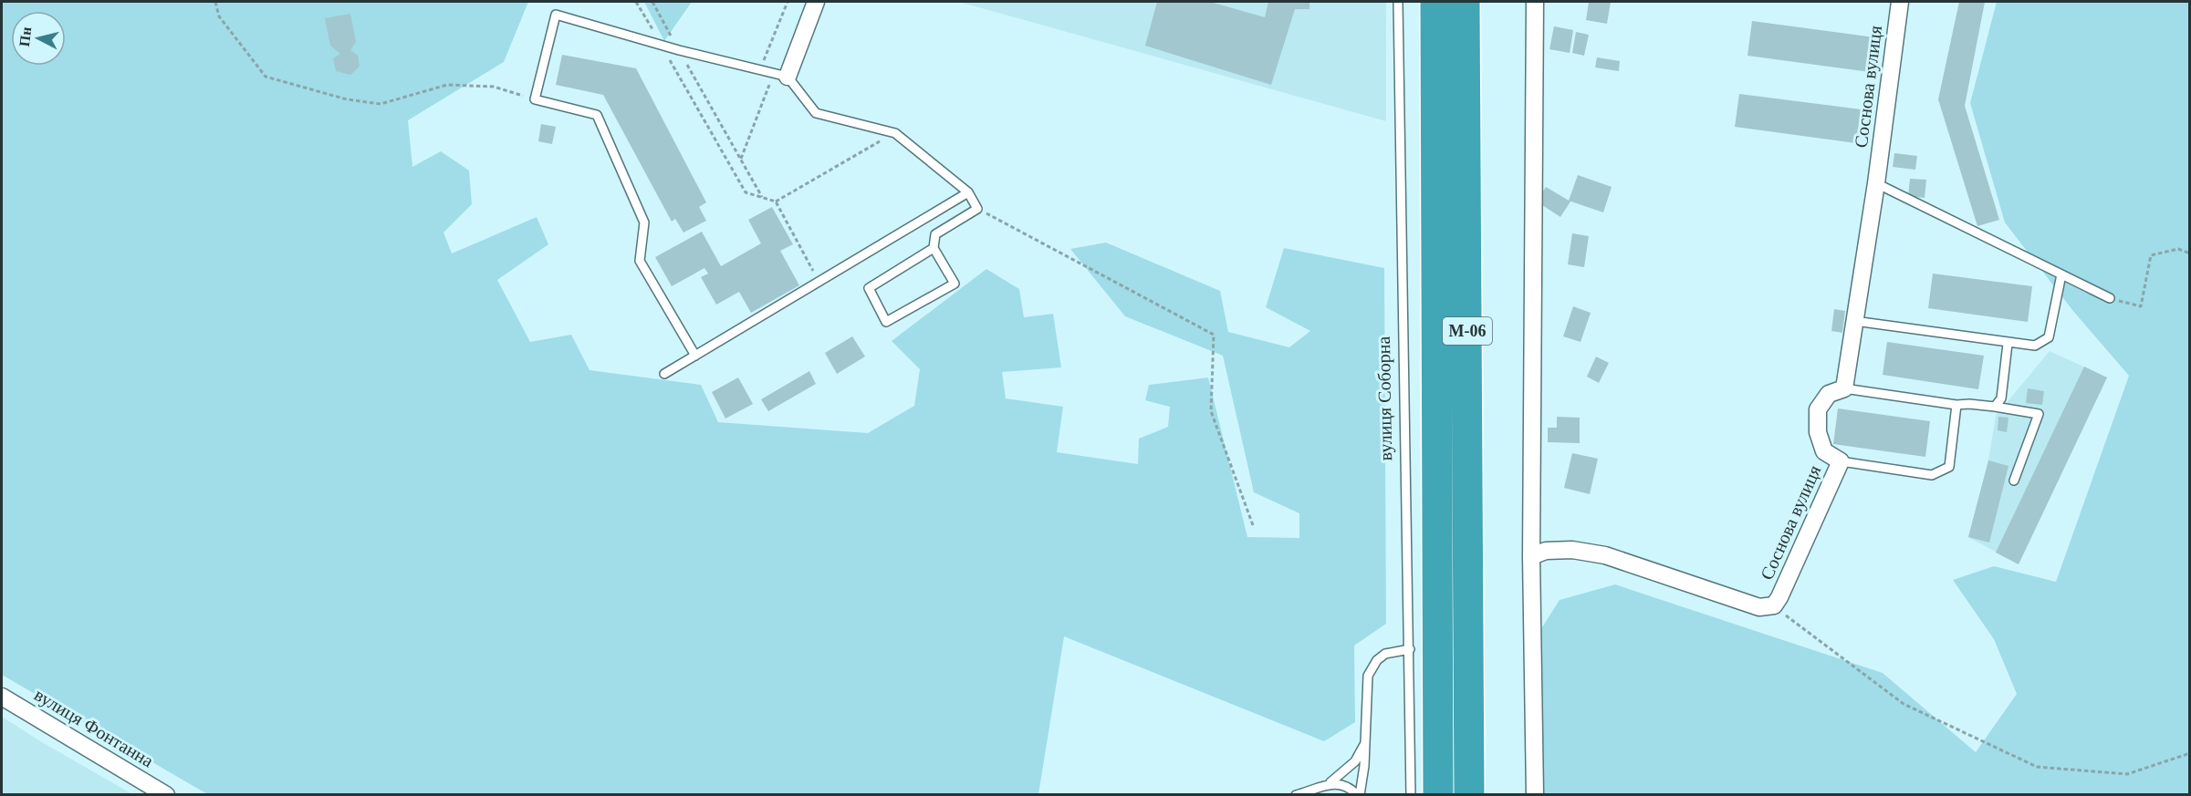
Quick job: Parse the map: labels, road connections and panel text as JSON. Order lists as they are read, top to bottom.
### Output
{
  "streets": {
    "highway": ["М-06"],
    "street": ["Соснова вулиця", "вулиця Фонтанна"],
    "lane": ["вулиця Соборна"]
  },
  "north": "left"
}
